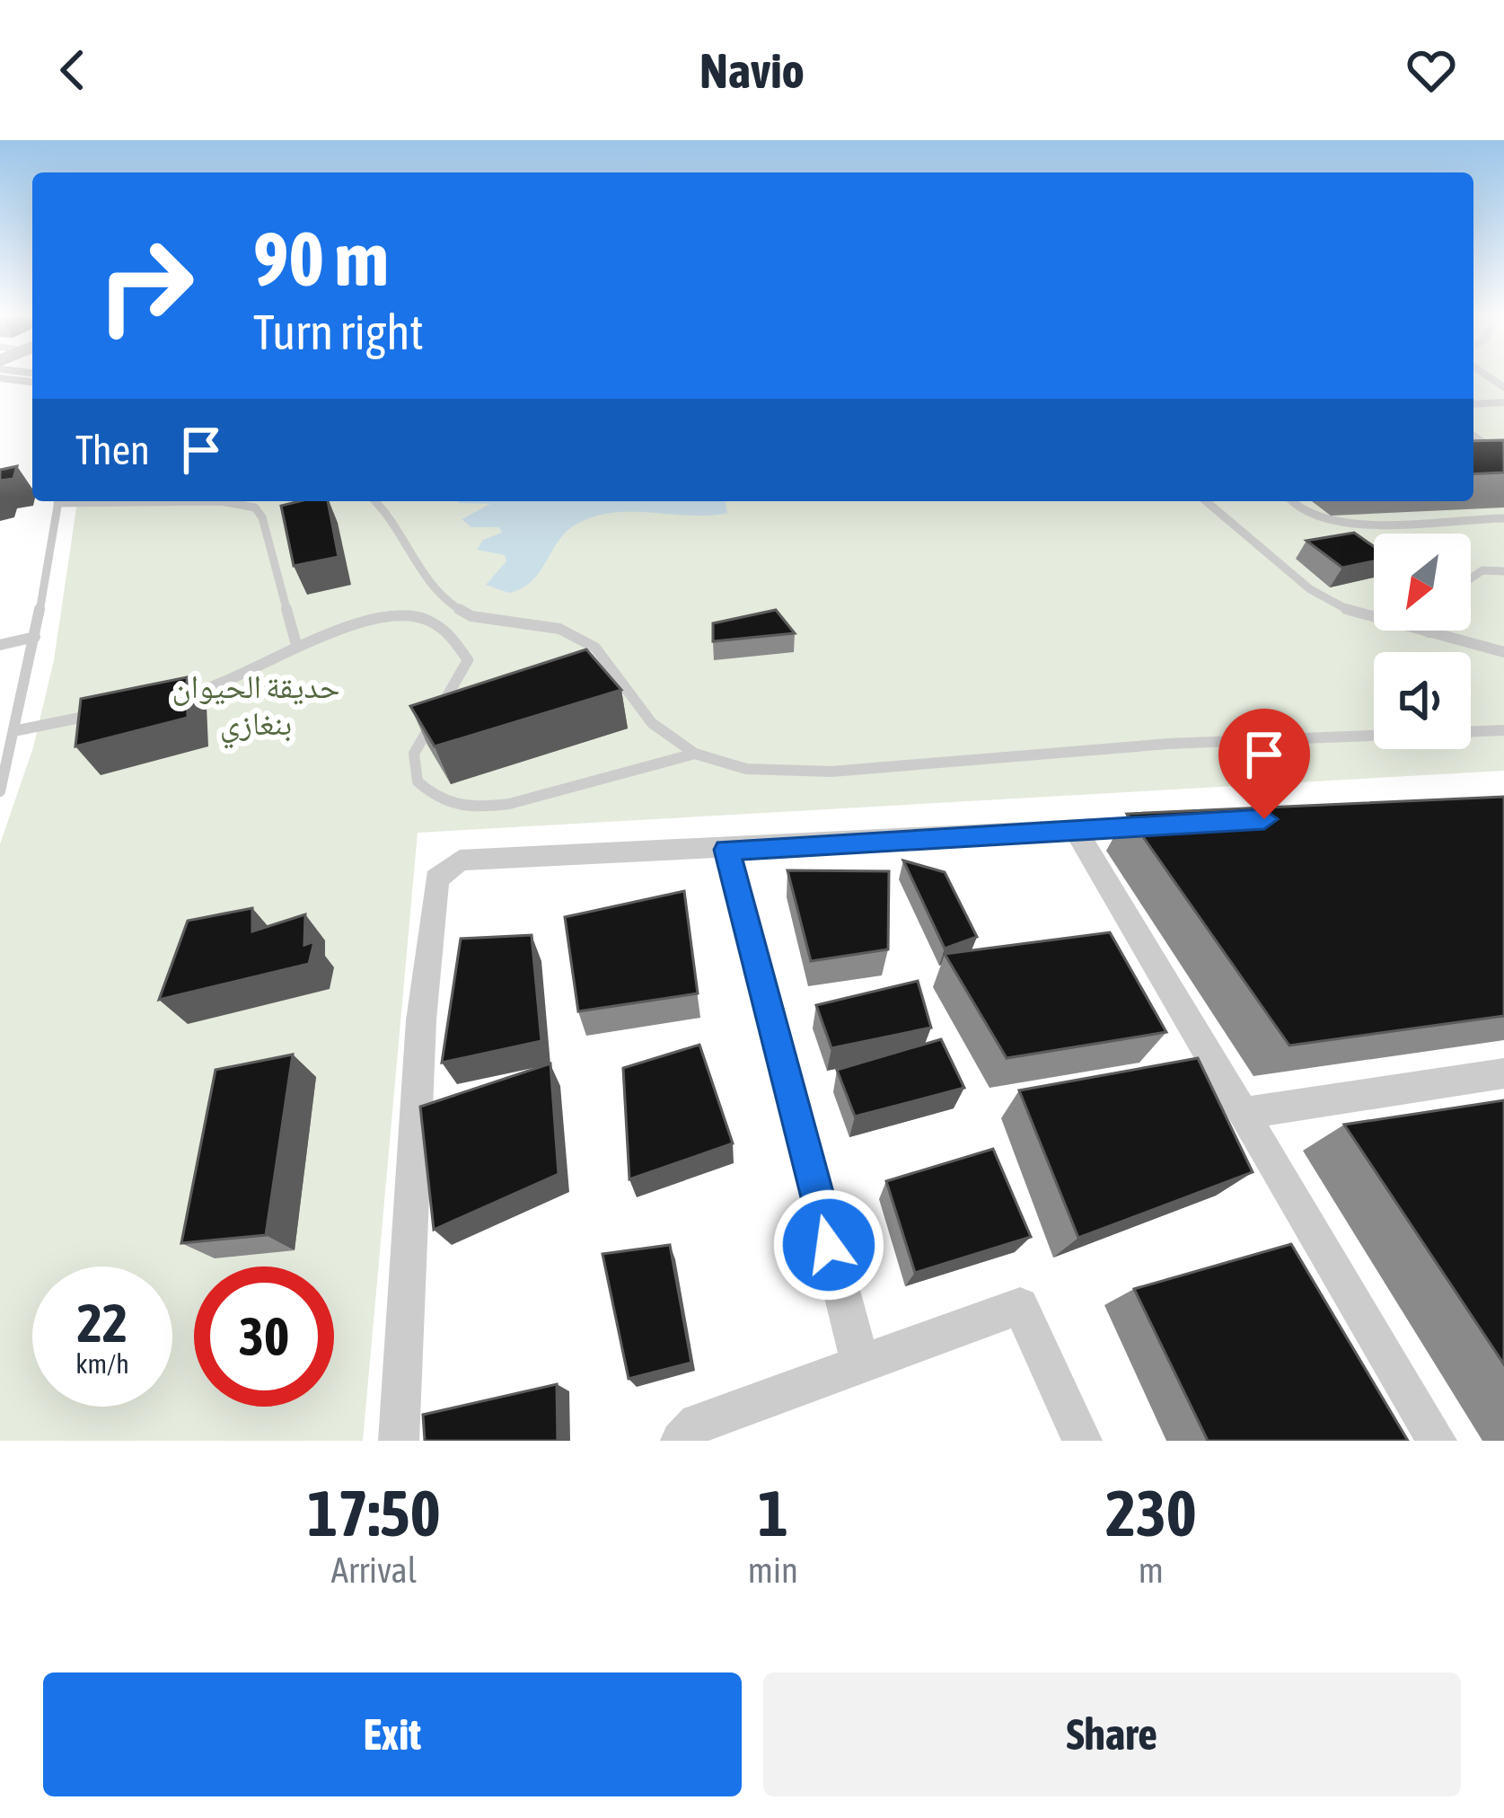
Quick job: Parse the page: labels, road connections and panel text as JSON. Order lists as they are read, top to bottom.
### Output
{
  "parks": ["حديقة الحيوان بنغازي"],
  "north": "bottom left",
  "page": {
    "header": "Navio",
    "turn": ["90 m", "Turn right"],
    "then": "Then",
    "speed": "22 km/h",
    "limit": "30",
    "eta": [
      "17:50",
      "Arrival",
      "1",
      "min",
      "230",
      "m"
    ],
    "buttons": ["Exit", "Share"]
  }
}
